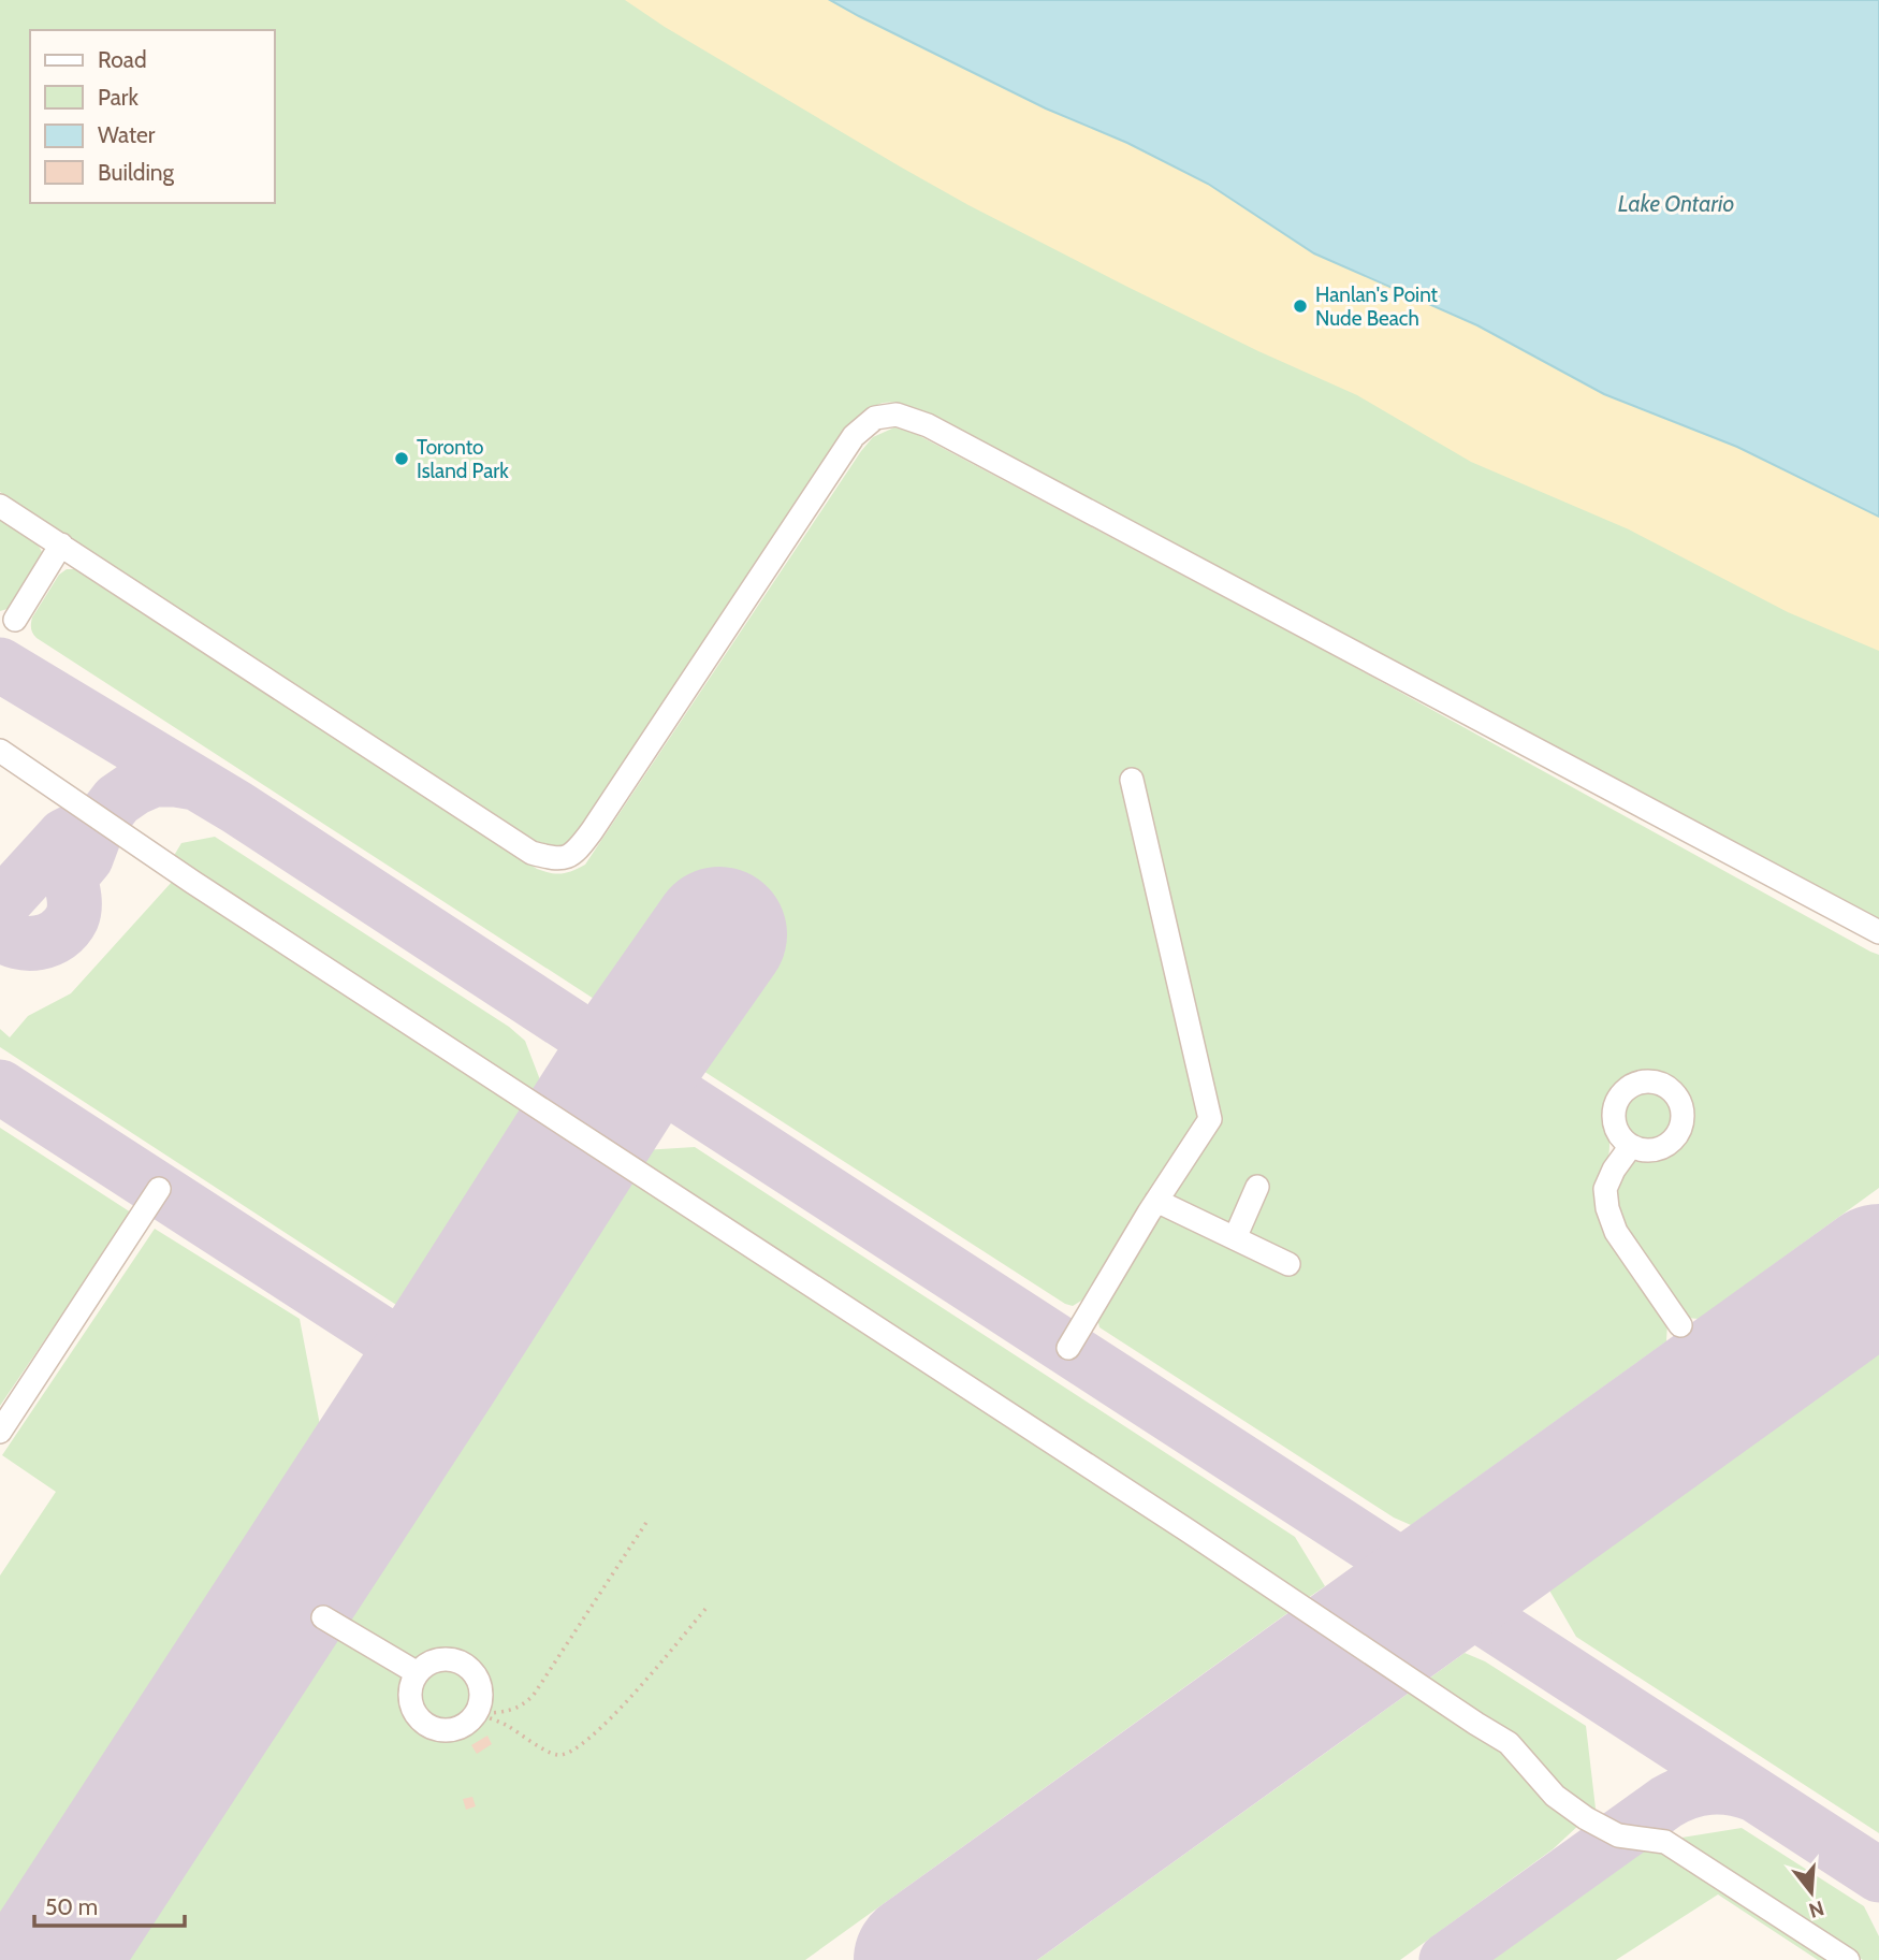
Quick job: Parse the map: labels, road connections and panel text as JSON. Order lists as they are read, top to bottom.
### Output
{
  "water": ["Lake Ontario"],
  "places": ["Hanlan's Point Nude Beach", "Toronto Island Park"],
  "legend": [
    "Road",
    "Park",
    "Water",
    "Building"
  ],
  "scale_bar": "50 m",
  "north": "bottom"
}
